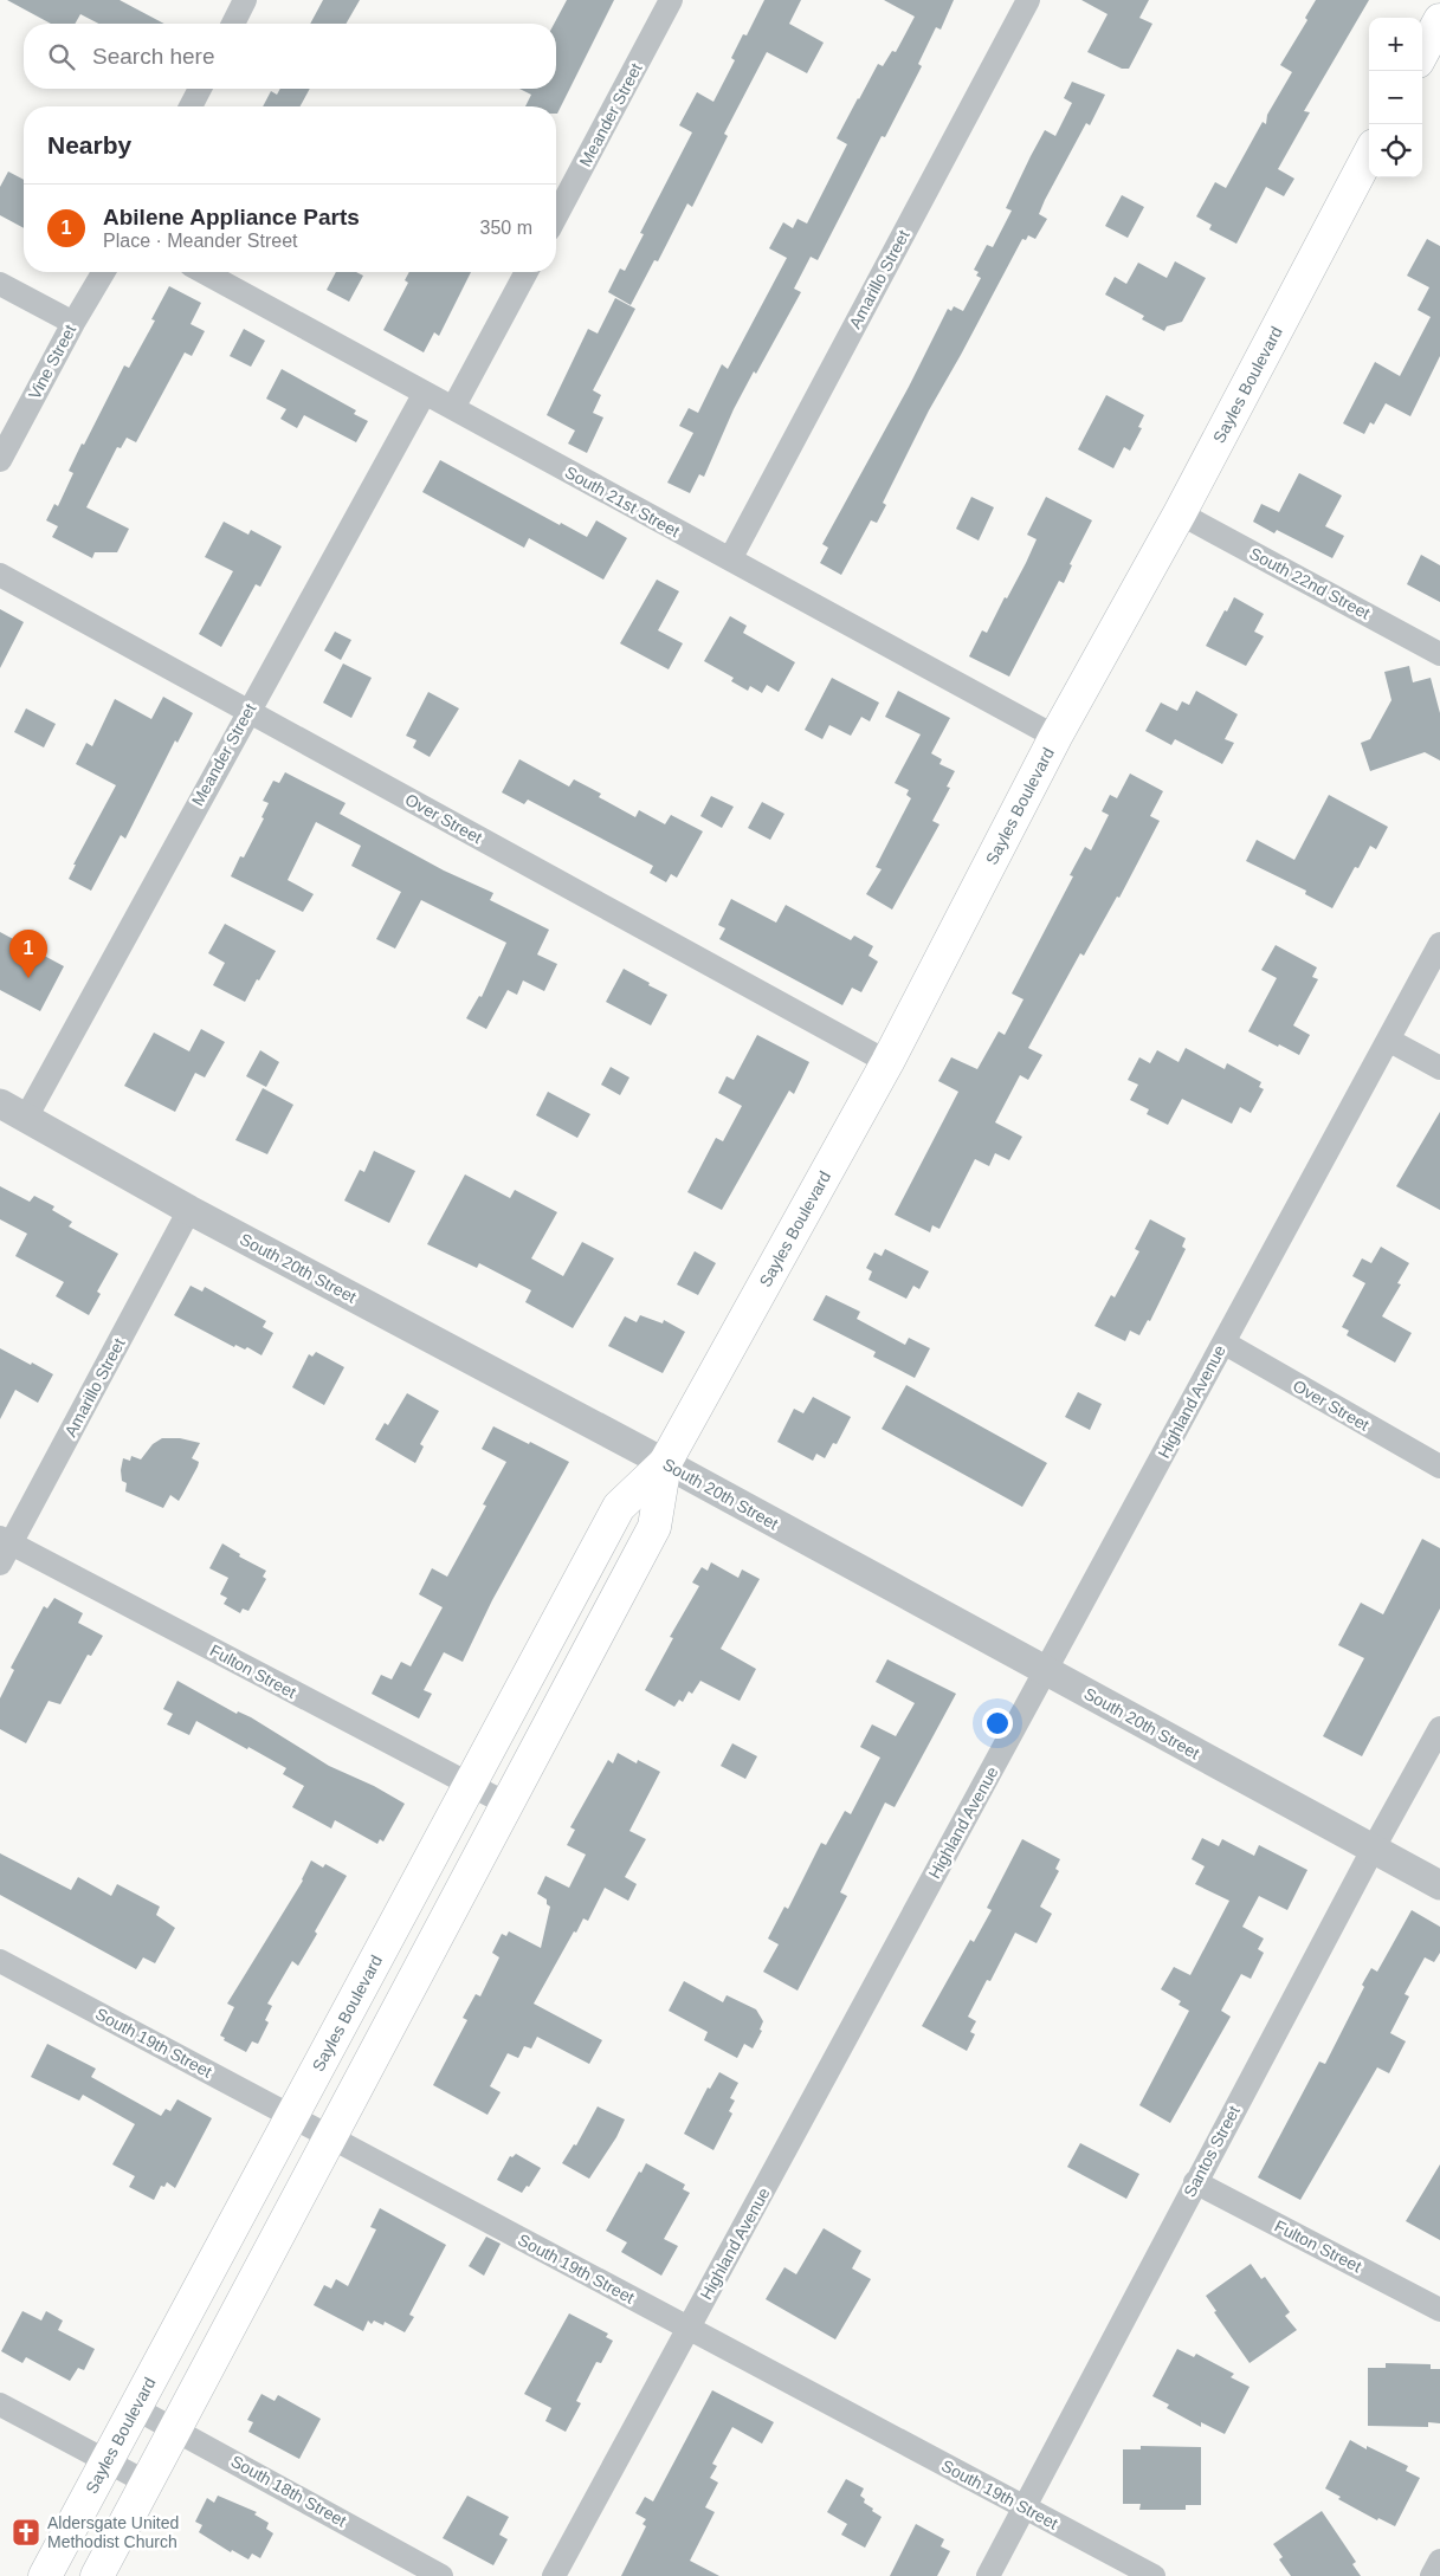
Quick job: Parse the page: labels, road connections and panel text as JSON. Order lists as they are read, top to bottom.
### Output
{
  "streets": {
    "main road": ["Sayles Boulevard"],
    "street": [
      "Meander Street",
      "Amarillo Street",
      "Vine Street",
      "South 21st Street",
      "South 22nd Street",
      "Over Street",
      "South 20th Street",
      "Highland Avenue",
      "Fulton Street",
      "South 19th Street",
      "Santos Street",
      "South 18th Street"
    ]
  },
  "crossings": [
    ["Meander Street", "South 21st Street"],
    ["Meander Street", "Over Street"],
    ["Meander Street", "South 20th Street"],
    ["Amarillo Street", "South 21st Street"],
    ["Amarillo Street", "South 20th Street"],
    ["Amarillo Street", "Fulton Street"],
    ["Sayles Boulevard", "South 21st Street"],
    ["Sayles Boulevard", "South 22nd Street"],
    ["Sayles Boulevard", "Over Street"],
    ["Sayles Boulevard", "South 20th Street"],
    ["Sayles Boulevard", "Fulton Street"],
    ["Sayles Boulevard", "South 19th Street"],
    ["Sayles Boulevard", "South 18th Street"],
    ["Over Street", "Highland Avenue"],
    ["South 20th Street", "Highland Avenue"],
    ["South 20th Street", "Santos Street"],
    ["Highland Avenue", "South 19th Street"],
    ["Fulton Street", "Santos Street"],
    ["South 19th Street", "Santos Street"]
  ],
  "places": {
    "church": ["Aldersgate United Methodist Church"]
  },
  "page": {
    "map_buttons": ["+", "−"],
    "search": "Search here",
    "heading": "Nearby",
    "list": [
      {
        "mark": "1",
        "name": "Abilene Appliance Parts",
        "note": "Place · Meander Street",
        "value": "350 m"
      }
    ],
    "pins": "1"
  }
}
